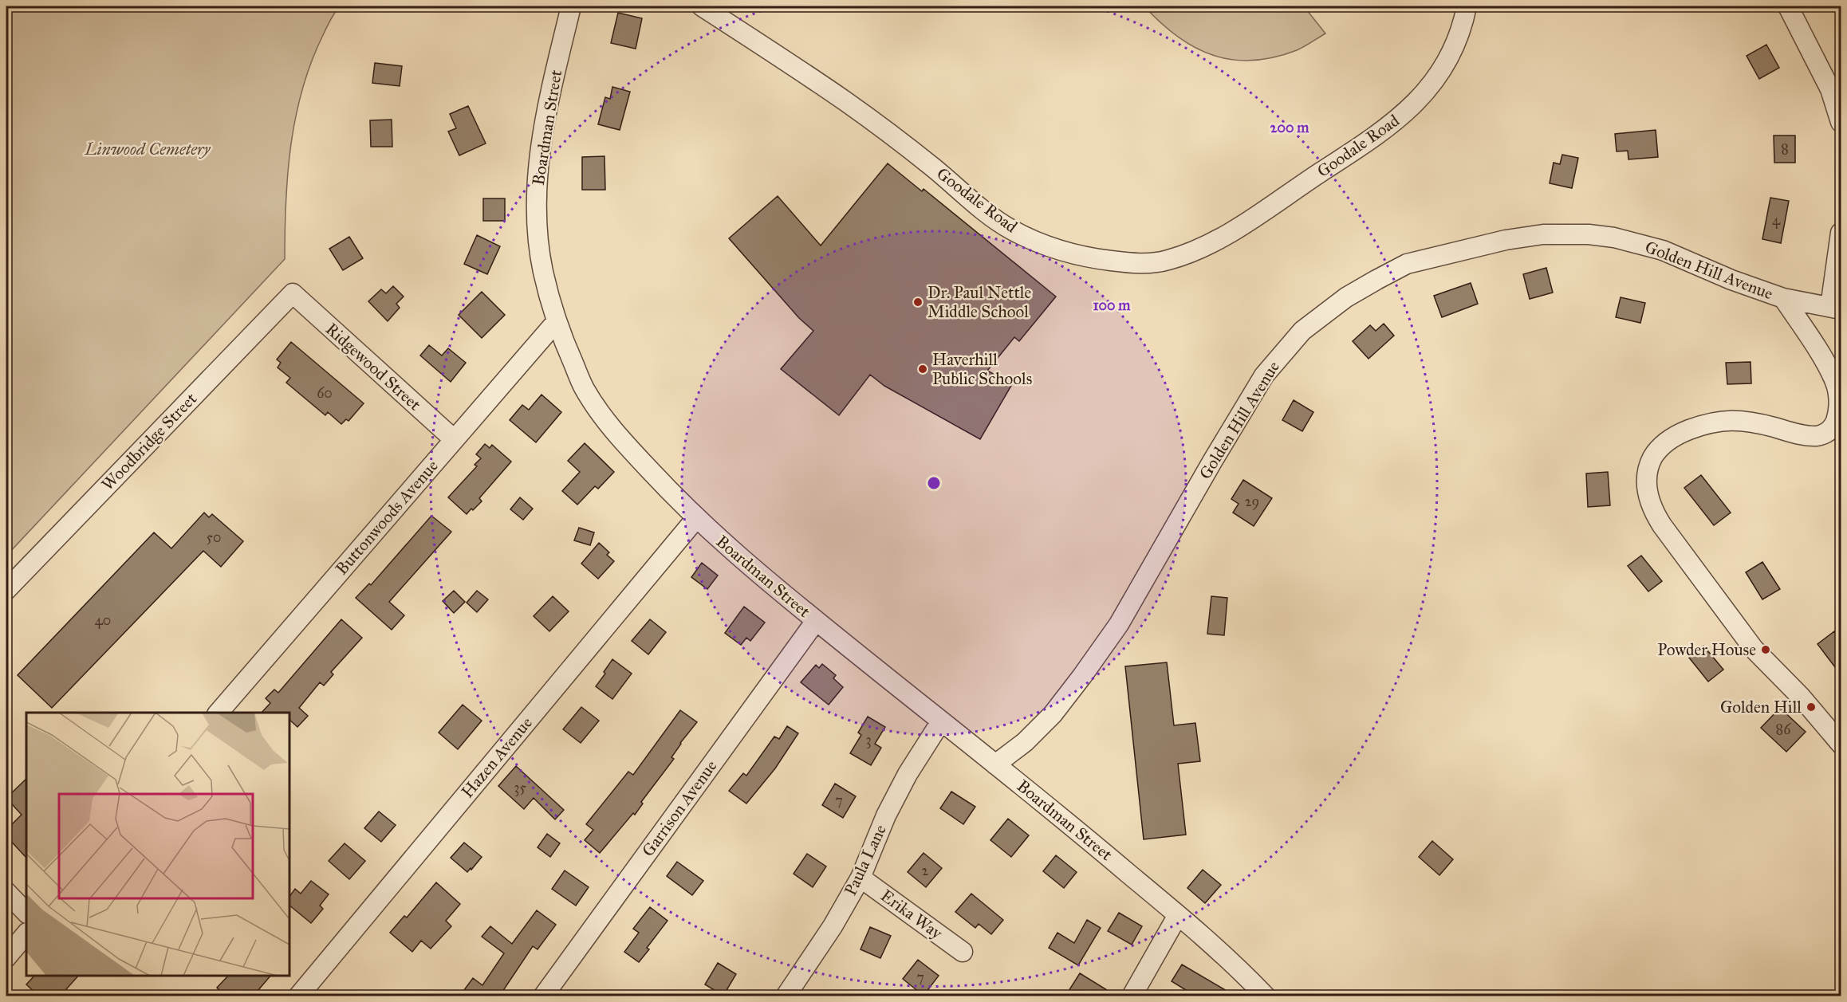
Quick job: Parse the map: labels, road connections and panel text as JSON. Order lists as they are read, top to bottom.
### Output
{
  "streets": {
    "street": [
      "Boardman Street",
      "Goodale Road",
      "Golden Hill Avenue",
      "Ridgewood Street",
      "Woodbridge Street",
      "Buttonwoods Avenue",
      "Hazen Avenue",
      "Garrison Avenue",
      "Paula Lane",
      "Erika Way"
    ]
  },
  "crossings": [
    ["Boardman Street", "Golden Hill Avenue"],
    ["Boardman Street", "Buttonwoods Avenue"],
    ["Boardman Street", "Hazen Avenue"],
    ["Boardman Street", "Garrison Avenue"],
    ["Boardman Street", "Paula Lane"],
    ["Ridgewood Street", "Woodbridge Street"],
    ["Ridgewood Street", "Buttonwoods Avenue"],
    ["Paula Lane", "Erika Way"]
  ],
  "parks": ["Linwood Cemetery"],
  "places": [
    "Dr. Paul Nettle Middle School",
    "Haverhill Public Schools",
    "Powder House",
    "Golden Hill"
  ],
  "house_numbers": [
    "8",
    "4",
    "60",
    "29",
    "50",
    "40",
    "86",
    "3",
    "35",
    "7",
    "2",
    "7"
  ],
  "rings": ["200 m", "100 m"]
}
